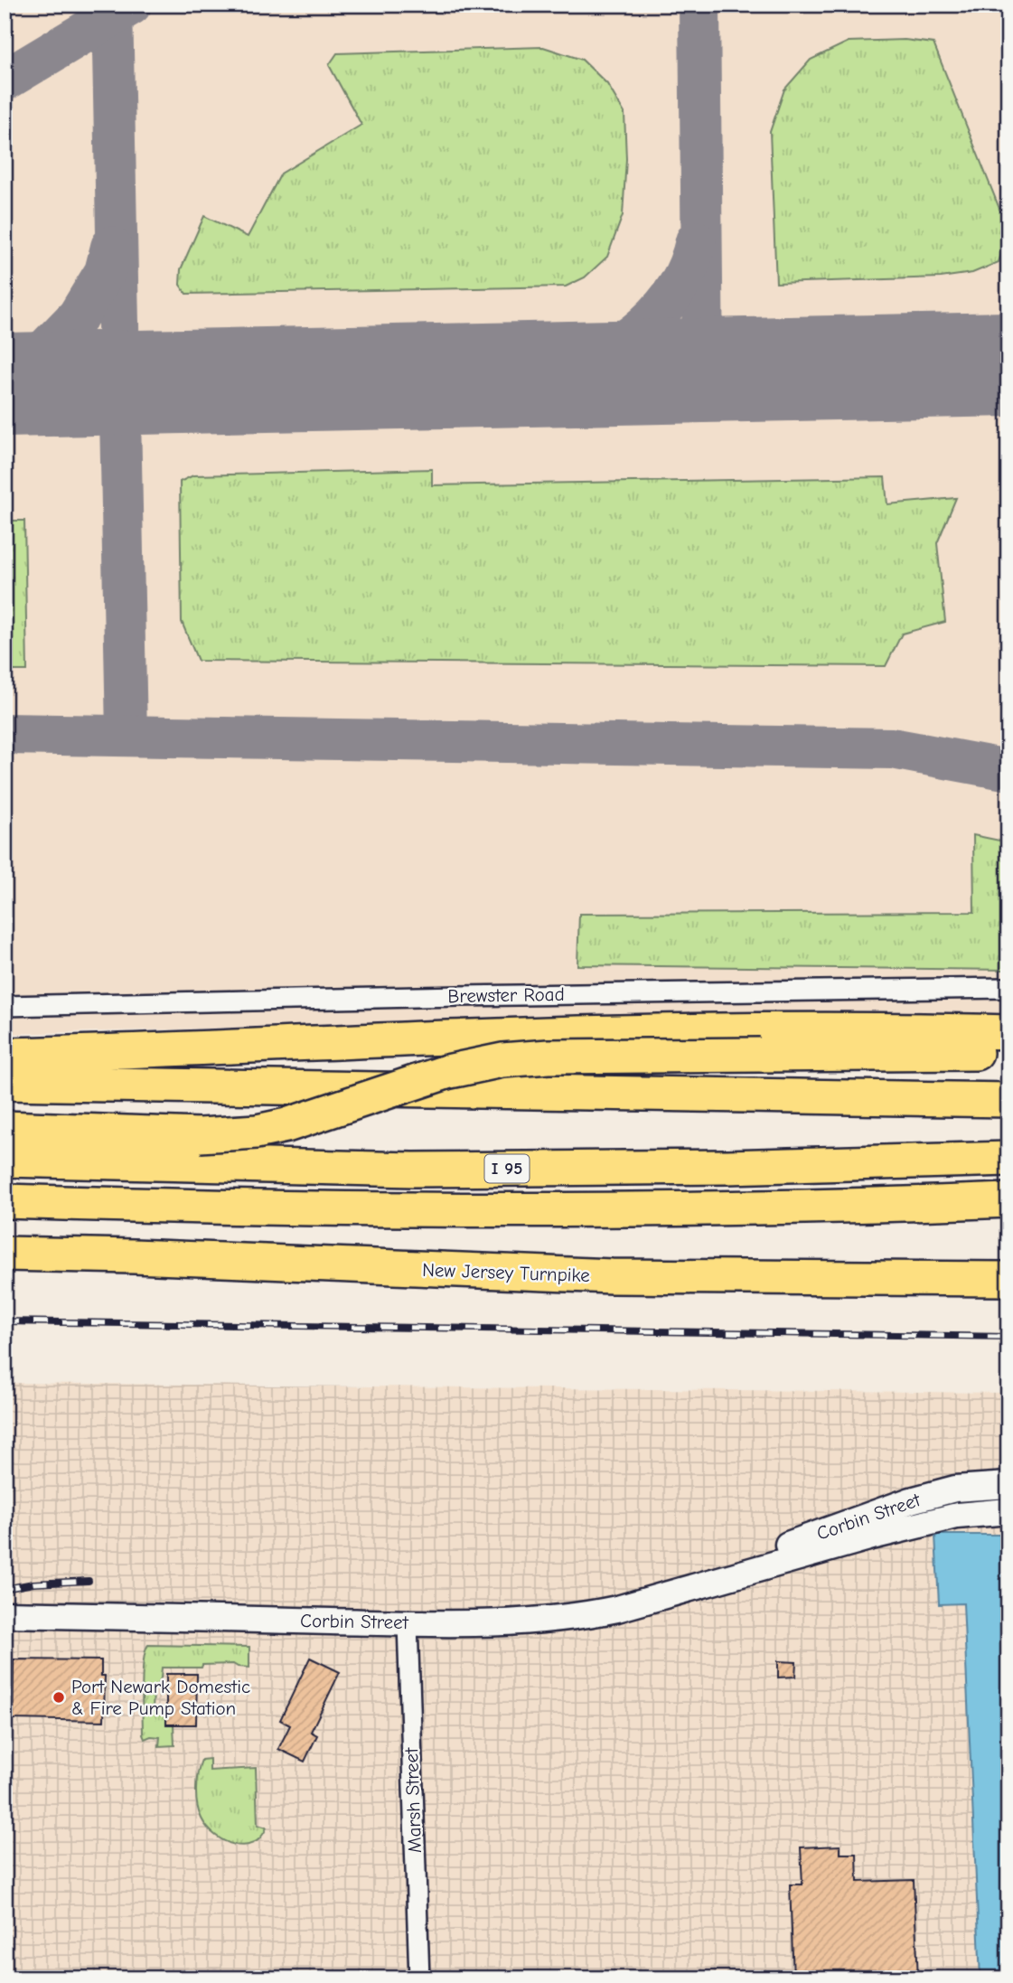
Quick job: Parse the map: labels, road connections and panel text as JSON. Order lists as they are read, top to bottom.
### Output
{
  "streets": {
    "highway": ["I 95", "New Jersey Turnpike"],
    "main road": ["Corbin Street"],
    "street": ["Brewster Road", "Marsh Street"]
  },
  "crossings": [
    ["Corbin Street", "Marsh Street"]
  ],
  "places": ["Port Newark Domestic & Fire Pump Station"]
}
